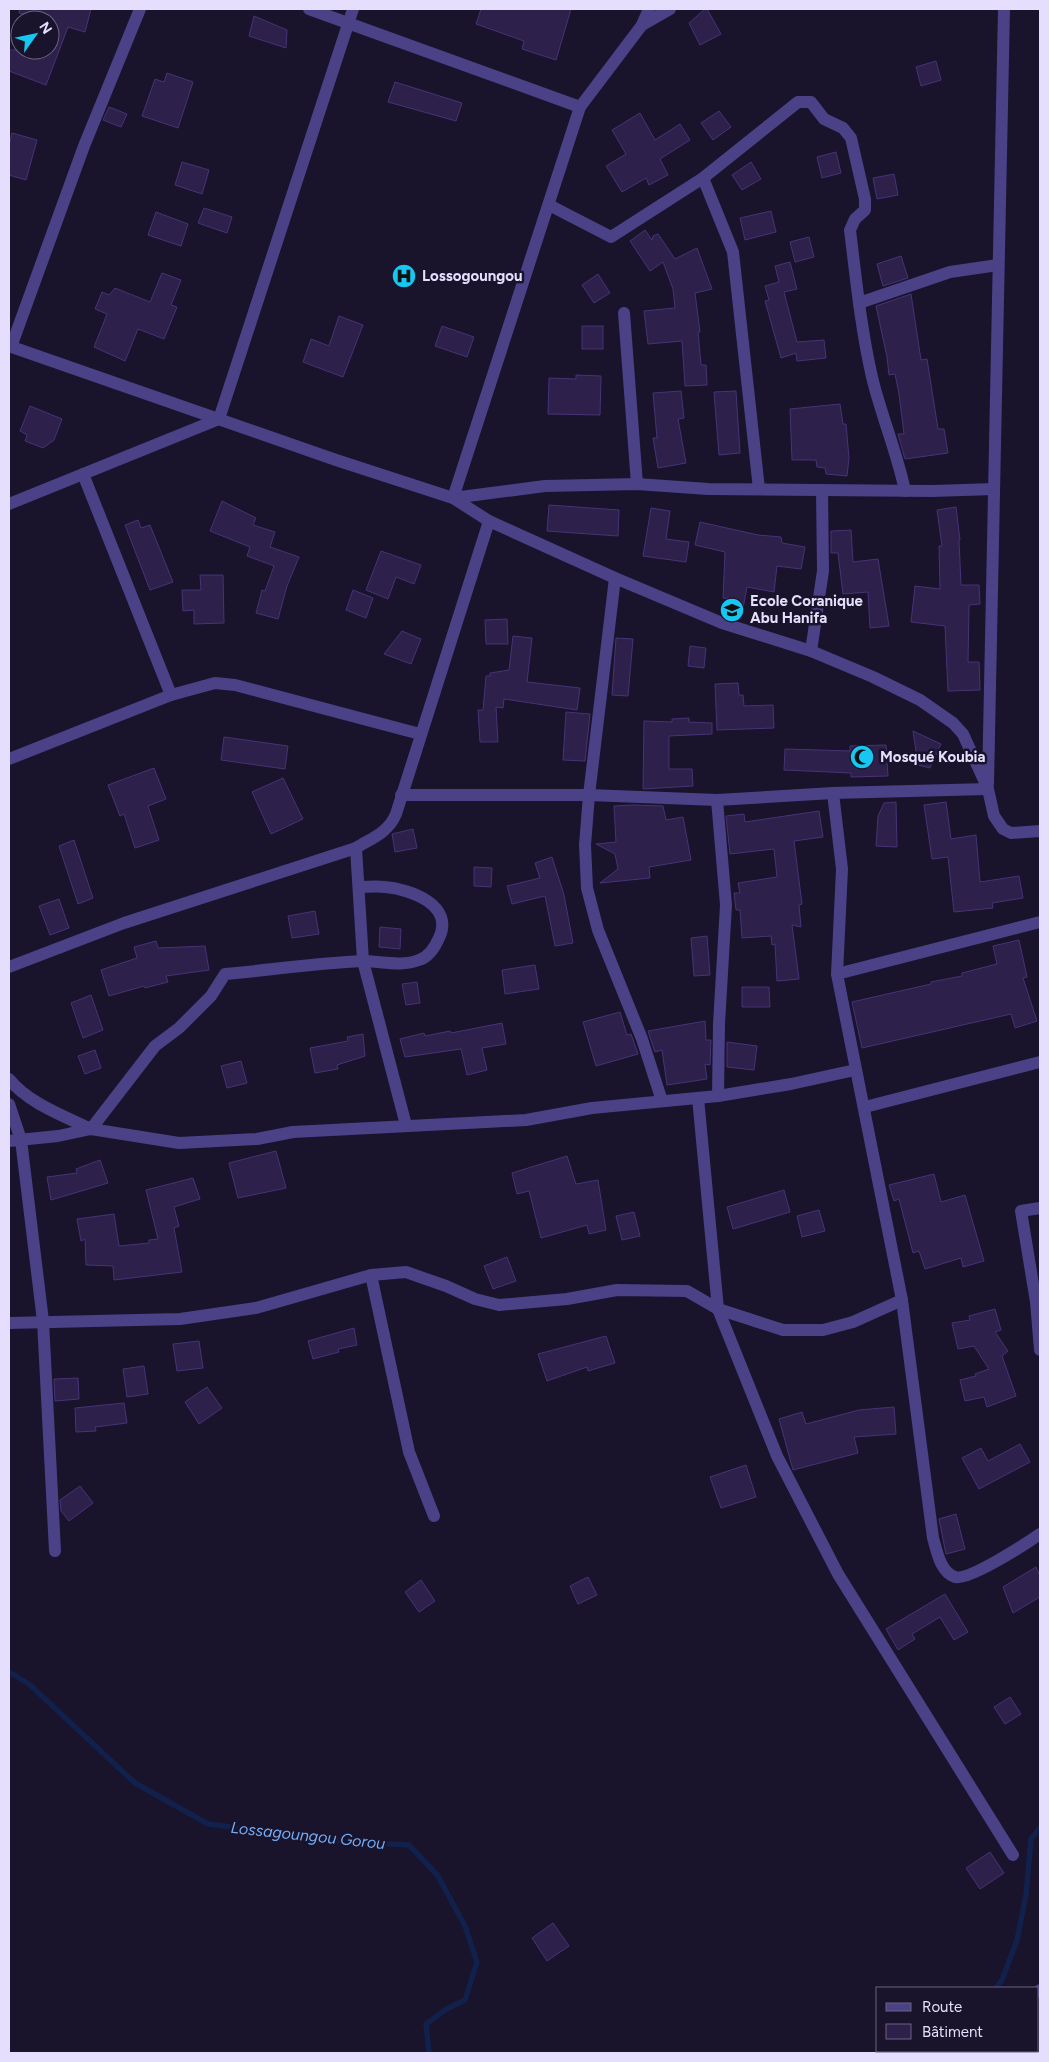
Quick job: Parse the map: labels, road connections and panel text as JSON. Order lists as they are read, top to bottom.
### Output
{
  "water": ["Lossagoungou Gorou"],
  "places": {
    "hospital": ["Lossogoungou"],
    "school or university": ["Ecole Coranique Abu Hanifa"],
    "mosque": ["Mosqué Koubia"]
  },
  "legend": ["Route", "Bâtiment"],
  "north": "top right"
}
